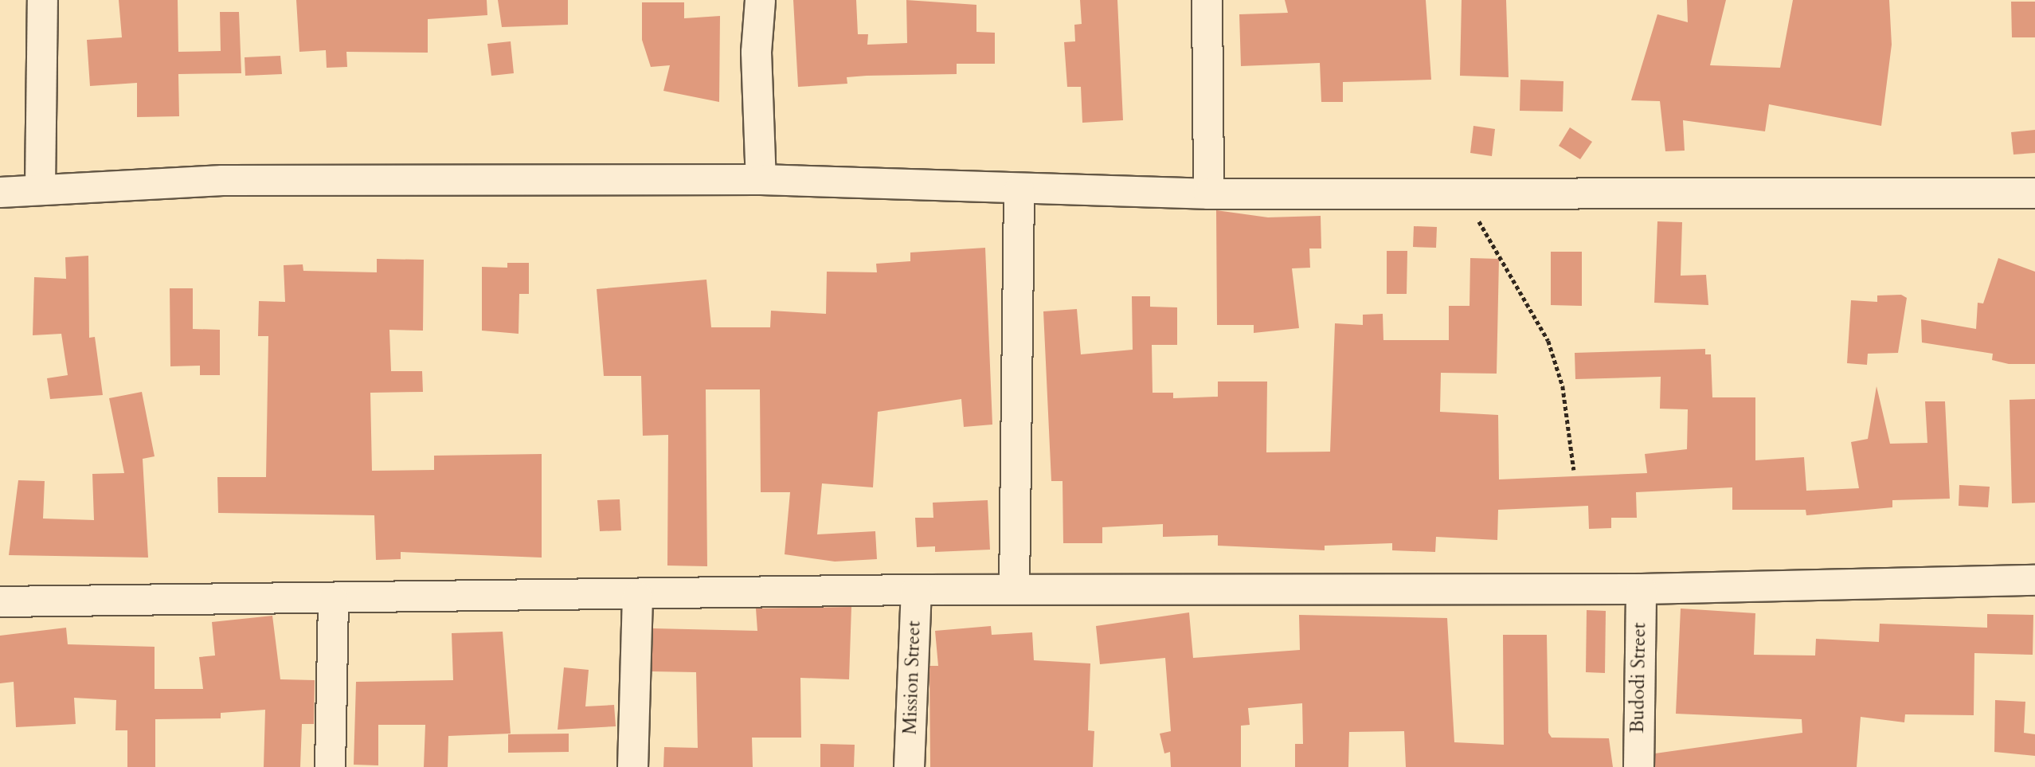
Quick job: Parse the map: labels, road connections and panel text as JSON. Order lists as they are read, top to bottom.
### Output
{
  "streets": {
    "street": ["Mission Street", "Budodi Street"]
  }
}
